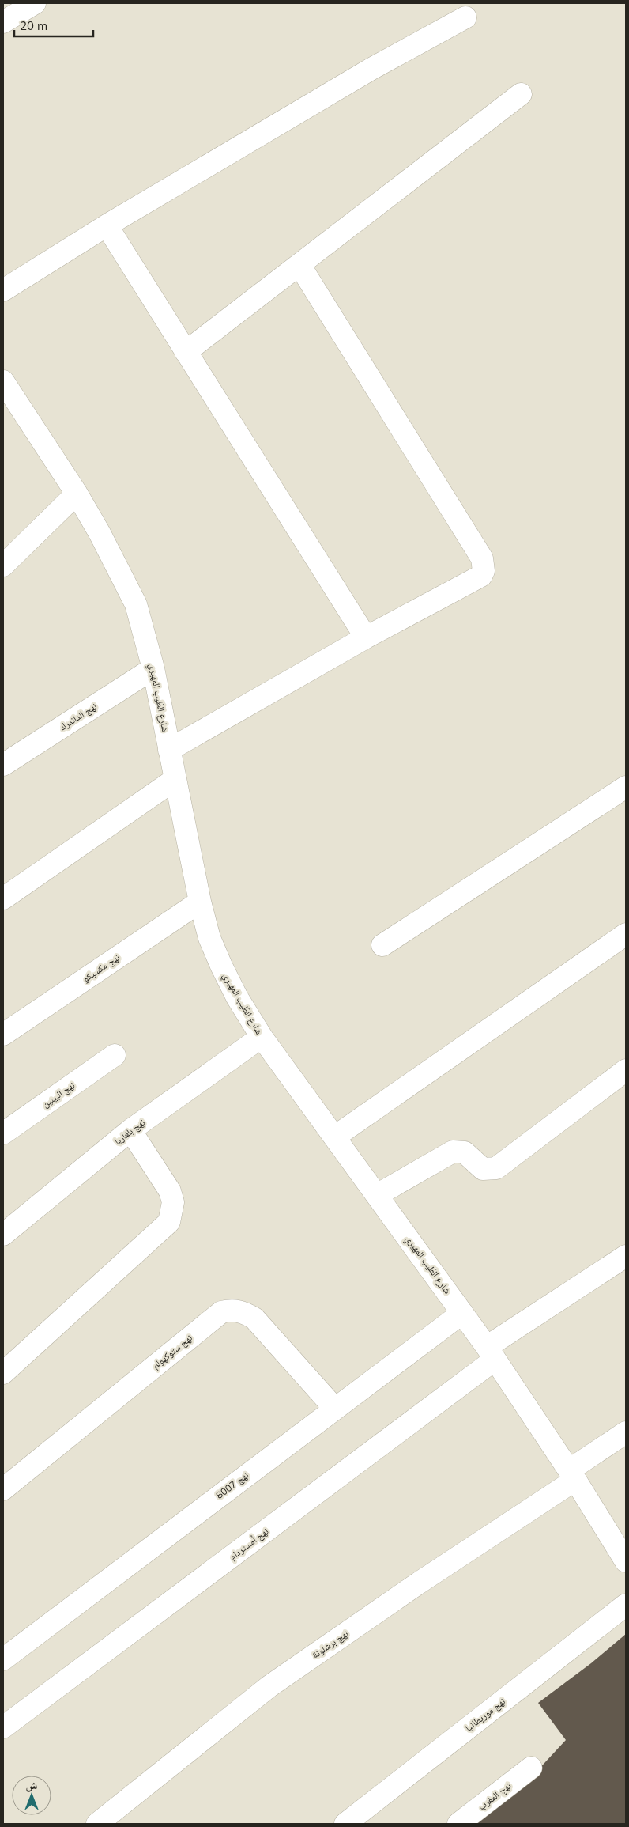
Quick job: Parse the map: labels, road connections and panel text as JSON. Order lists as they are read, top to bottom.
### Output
{
  "streets": {
    "street": [
      "شارع الطّيب المهيري",
      "نهج الدانمرك",
      "نهج مكسيكو",
      "نهج البينين",
      "نهج بلغاريا",
      "نهج ستوكهولم",
      "نهج 8007",
      "نهج أمستردام",
      "نهج برشلونة",
      "نهج موريطانيا",
      "نهج المغرب"
    ]
  },
  "crossings": [
    ["شارع الطّيب المهيري", "نهج الدانمرك"],
    ["شارع الطّيب المهيري", "نهج مكسيكو"],
    ["شارع الطّيب المهيري", "نهج بلغاريا"],
    ["شارع الطّيب المهيري", "نهج 8007"],
    ["شارع الطّيب المهيري", "نهج أمستردام"],
    ["شارع الطّيب المهيري", "نهج برشلونة"],
    ["نهج ستوكهولم", "نهج 8007"]
  ],
  "scale_bar": "20 m",
  "north": "top"
}
